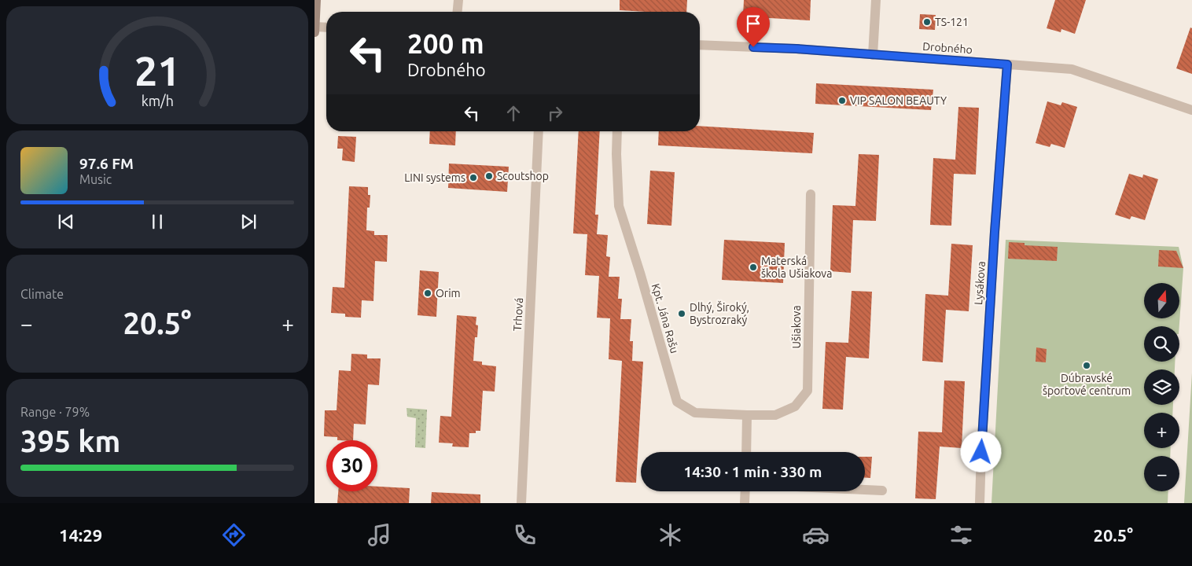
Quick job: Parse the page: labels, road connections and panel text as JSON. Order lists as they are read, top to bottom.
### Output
{
  "streets": {
    "street": [
      "Drobného",
      "Lysákova",
      "Trhová",
      "Kpt. Jána Rašu",
      "Ušiakova"
    ]
  },
  "crossings": [
    ["Drobného", "Lysákova"],
    ["Kpt. Jána Rašu", "Ušiakova"]
  ],
  "places": [
    "TS-121",
    "VIP SALON BEAUTY",
    "Scoutshop",
    "LINI systems",
    "Materská škola Ušiakova",
    "Orim",
    "Dlhý, Široký, Bystrozraký",
    "Dúbravské športové centrum"
  ],
  "north": "top",
  "page": {
    "turn": ["200 m", "Drobného"],
    "song": ["97.6 FM", "Music"],
    "tile": [
      "Climate",
      ["Range · 79%", "395 km"]
    ],
    "map_buttons": ["+", "−"],
    "heat": ["−", "20.5°", "+"],
    "limit": "30",
    "trip": "14:30 · 1 min · 330 m",
    "tabs": ["14:29", "20.5°"],
    "gauge": ["21", "km/h"]
  }
}
